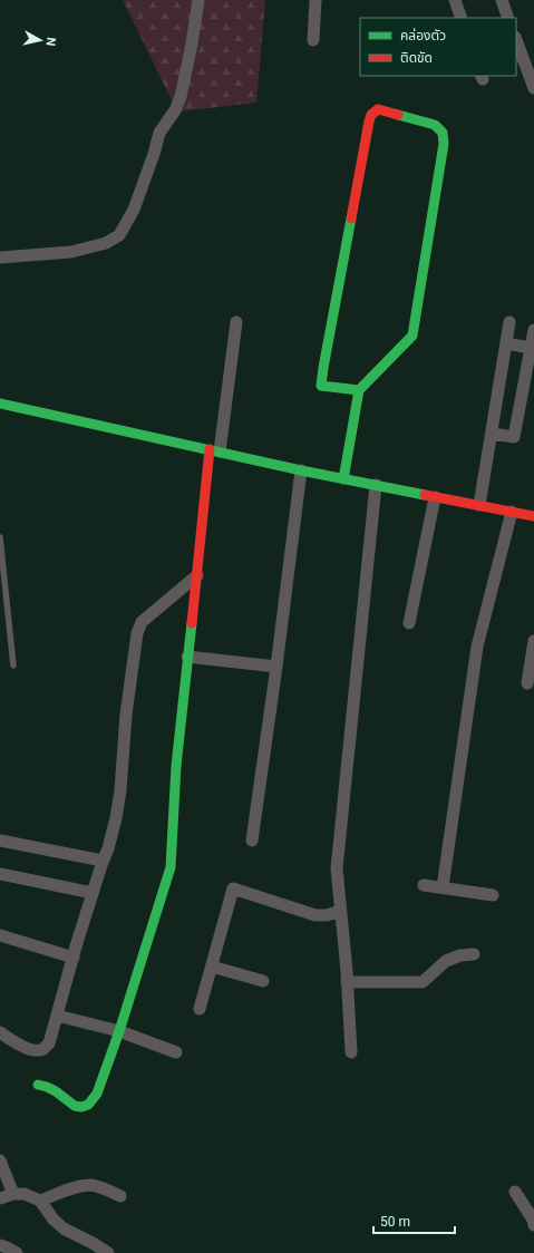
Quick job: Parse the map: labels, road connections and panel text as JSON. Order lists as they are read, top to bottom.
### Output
{
  "legend": ["คล่องตัว", "ติดขัด"],
  "scale_bar": "50 m",
  "north": "right"
}
